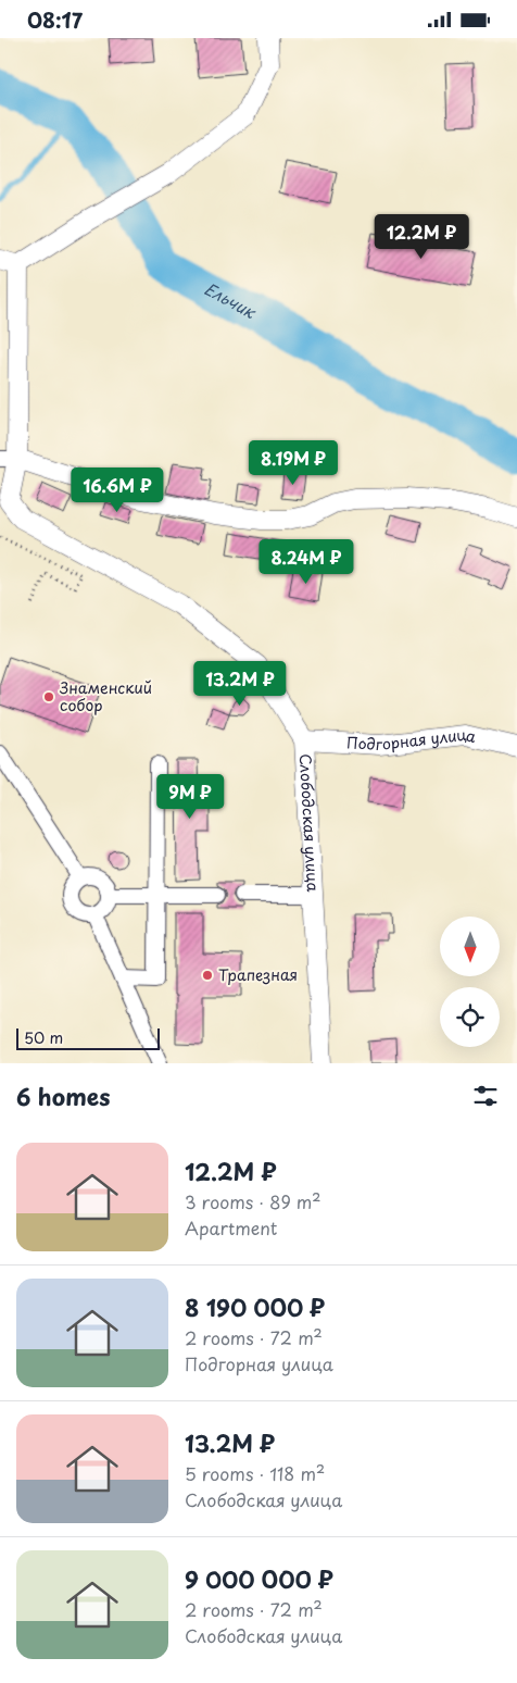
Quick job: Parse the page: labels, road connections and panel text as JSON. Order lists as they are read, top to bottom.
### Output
{
  "streets": {
    "street": ["Подгорная улица", "Слободская улица"]
  },
  "crossings": [
    ["Подгорная улица", "Слободская улица"]
  ],
  "water": ["Ельчик"],
  "places": ["Знаменский собор", "Трапезная"],
  "scale_bar": "50 m",
  "north": "bottom",
  "page": {
    "status": "08:17",
    "price": [
      "12.2M ₽",
      "8.19M ₽",
      "16.6M ₽",
      "8.24M ₽",
      "13.2M ₽",
      "9M ₽"
    ],
    "scale": "50 m",
    "heading": "6 homes",
    "list": [
      {
        "name": "12.2M ₽",
        "note": "3 rooms · 89 m² · Apartment"
      },
      {
        "name": "8 190 000 ₽",
        "note": "2 rooms · 72 m² · Подгорная улица"
      },
      {
        "name": "13.2M ₽",
        "note": "5 rooms · 118 m² · Слободская улица"
      },
      {
        "name": "9 000 000 ₽",
        "note": "2 rooms · 72 m² · Слободская улица"
      }
    ]
  }
}
